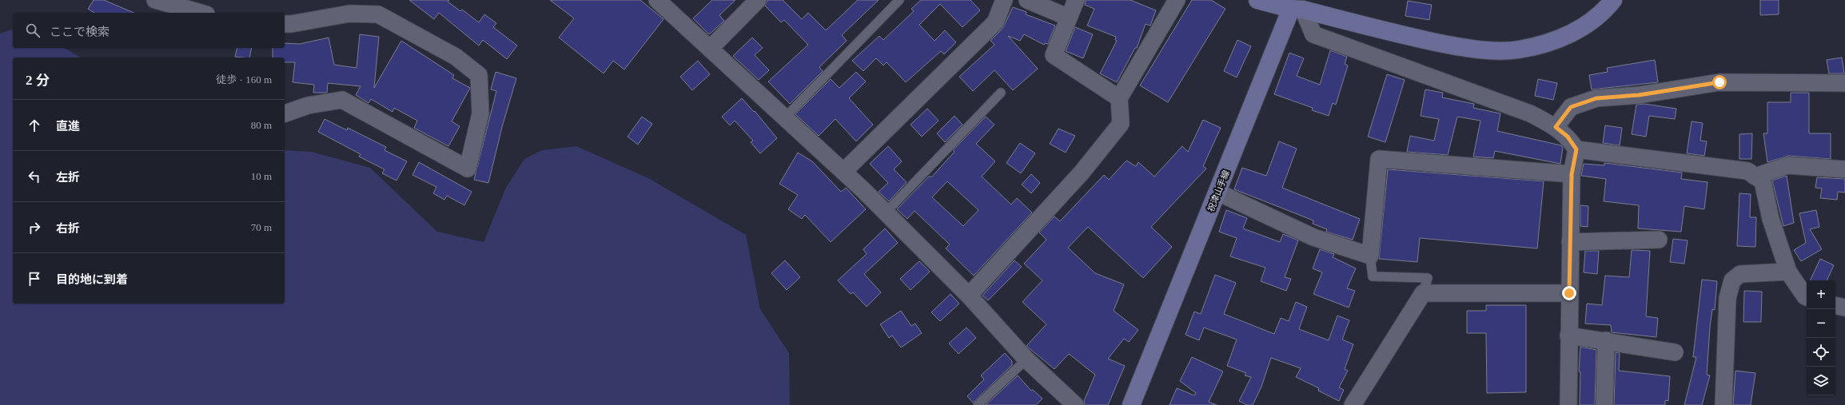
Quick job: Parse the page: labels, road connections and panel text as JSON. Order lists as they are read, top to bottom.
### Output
{
  "streets": {
    "street": ["祝津山手線"]
  },
  "page": {
    "search": "ここで検索",
    "heading": ["2 分", "徒歩 · 160 m"],
    "list": [
      ["直進", "80 m"],
      ["左折", "10 m"],
      ["右折", "70 m"],
      "目的地に到着"
    ],
    "map_buttons": ["+", "−"]
  }
}
